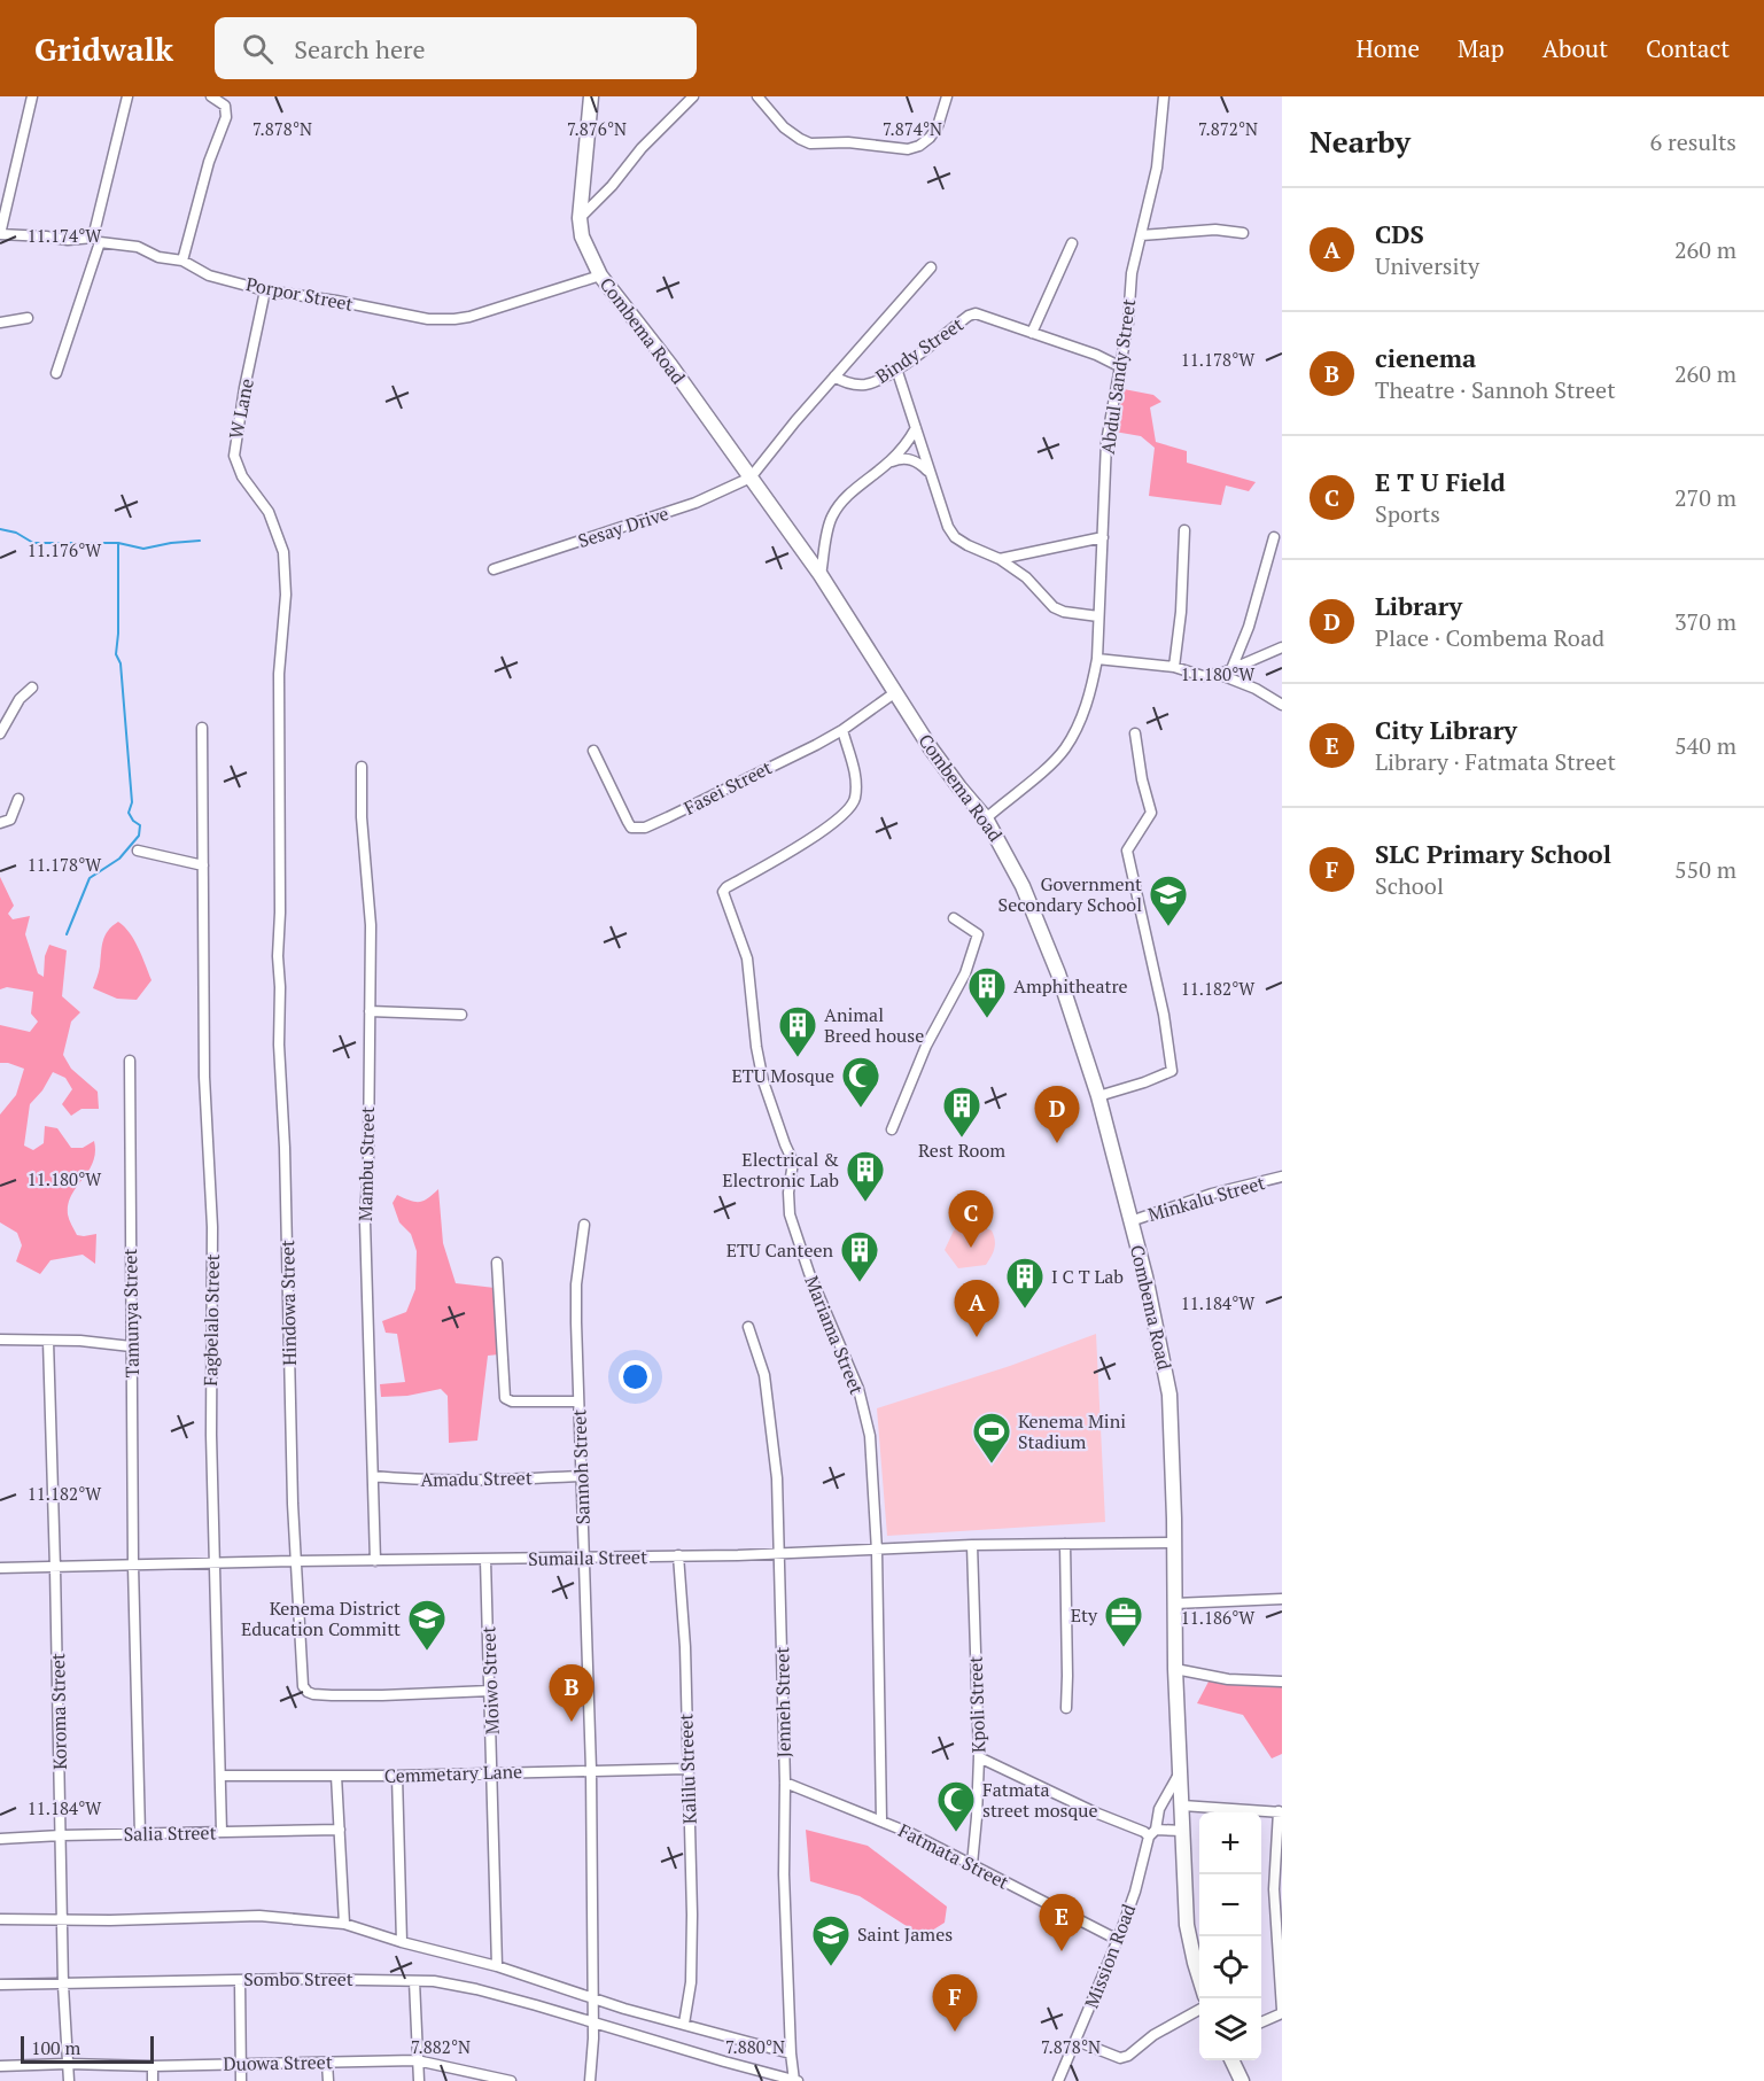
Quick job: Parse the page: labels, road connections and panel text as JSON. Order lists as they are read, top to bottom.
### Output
{
  "streets": {
    "street": [
      "Porpor Street",
      "Combema Road",
      "Bindy Street",
      "Abdul Sandy Street",
      "W Lane",
      "Sesay Drive",
      "Fasei Street",
      "Mambu Street",
      "Minkalu Street",
      "Hindowa Street",
      "Tamunya Street",
      "Fagbelalo Street",
      "Mariama Street",
      "Sannoh Street",
      "Amadu Street",
      "Sumaila Street",
      "Moiwo Street",
      "Jenneh Street",
      "Kpoli Street",
      "Koroma Street",
      "Kalilu Streeet",
      "Cemmetary Lane",
      "Salia Street",
      "Fatmata Street",
      "Mission Road",
      "Sombo Street",
      "Duowa Street"
    ]
  },
  "crossings": [
    ["Porpor Street", "Combema Road"],
    ["Porpor Street", "W Lane"],
    ["Combema Road", "Bindy Street"],
    ["Combema Road", "Abdul Sandy Street"],
    ["Combema Road", "Sesay Drive"],
    ["Combema Road", "Fasei Street"],
    ["Combema Road", "Minkalu Street"],
    ["Combema Road", "Sumaila Street"],
    ["Combema Road", "Mission Road"],
    ["Bindy Street", "Abdul Sandy Street"],
    ["Bindy Street", "Sesay Drive"],
    ["W Lane", "Hindowa Street"],
    ["Fasei Street", "Mariama Street"],
    ["Mambu Street", "Amadu Street"],
    ["Mambu Street", "Sumaila Street"],
    ["Hindowa Street", "Sumaila Street"],
    ["Hindowa Street", "Moiwo Street"],
    ["Tamunya Street", "Sumaila Street"],
    ["Tamunya Street", "Salia Street"],
    ["Fagbelalo Street", "Sumaila Street"],
    ["Fagbelalo Street", "Cemmetary Lane"],
    ["Fagbelalo Street", "Salia Street"],
    ["Mariama Street", "Sumaila Street"],
    ["Mariama Street", "Fatmata Street"],
    ["Sannoh Street", "Amadu Street"],
    ["Sannoh Street", "Sumaila Street"],
    ["Sannoh Street", "Cemmetary Lane"],
    ["Sannoh Street", "Sombo Street"],
    ["Sumaila Street", "Moiwo Street"],
    ["Sumaila Street", "Jenneh Street"],
    ["Sumaila Street", "Kpoli Street"],
    ["Sumaila Street", "Koroma Street"],
    ["Sumaila Street", "Kalilu Streeet"],
    ["Moiwo Street", "Cemmetary Lane"],
    ["Jenneh Street", "Fatmata Street"],
    ["Jenneh Street", "Sombo Street"],
    ["Kpoli Street", "Fatmata Street"],
    ["Koroma Street", "Salia Street"],
    ["Koroma Street", "Sombo Street"],
    ["Koroma Street", "Duowa Street"],
    ["Kalilu Streeet", "Cemmetary Lane"],
    ["Fatmata Street", "Mission Road"]
  ],
  "places": {
    "school or university": ["Government Secondary School", "Kenema District Education Committ", "Saint James"],
    "building": [
      "Amphitheatre",
      "Animal Breed house",
      "Rest Room",
      "Electrical & Electronic Lab",
      "ETU Canteen",
      "I C T Lab"
    ],
    "mosque": ["ETU Mosque", "Fatmata street mosque"],
    "sports": ["Kenema Mini Stadium"],
    "office": ["Ety"]
  },
  "scale_bar": "100 m",
  "page": {
    "header": "Gridwalk",
    "search": "Search here",
    "nav": [
      "Home",
      "Map",
      "About",
      "Contact"
    ],
    "heading": ["Nearby", "6 results"],
    "list": [
      {
        "mark": "A",
        "name": "CDS",
        "note": "University",
        "value": "260 m"
      },
      {
        "mark": "B",
        "name": "cienema",
        "note": "Theatre · Sannoh Street",
        "value": "260 m"
      },
      {
        "mark": "C",
        "name": "E T U Field",
        "note": "Sports",
        "value": "270 m"
      },
      {
        "mark": "D",
        "name": "Library",
        "note": "Place · Combema Road",
        "value": "370 m"
      },
      {
        "mark": "E",
        "name": "City Library",
        "note": "Library · Fatmata Street",
        "value": "540 m"
      },
      {
        "mark": "F",
        "name": "SLC Primary School",
        "note": "School",
        "value": "550 m"
      }
    ],
    "pins": [
      "D",
      "C",
      "A",
      "B",
      "E",
      "F"
    ],
    "map_buttons": ["+", "−"],
    "scale": "100 m"
  },
  "coordinates": [
    "7.878°N",
    "7.876°N",
    "7.874°N",
    "7.872°N",
    "11.174°W",
    "11.178°W",
    "11.176°W",
    "11.180°W",
    "11.182°W",
    "11.184°W",
    "11.186°W",
    "7.882°N",
    "7.880°N"
  ]
}
